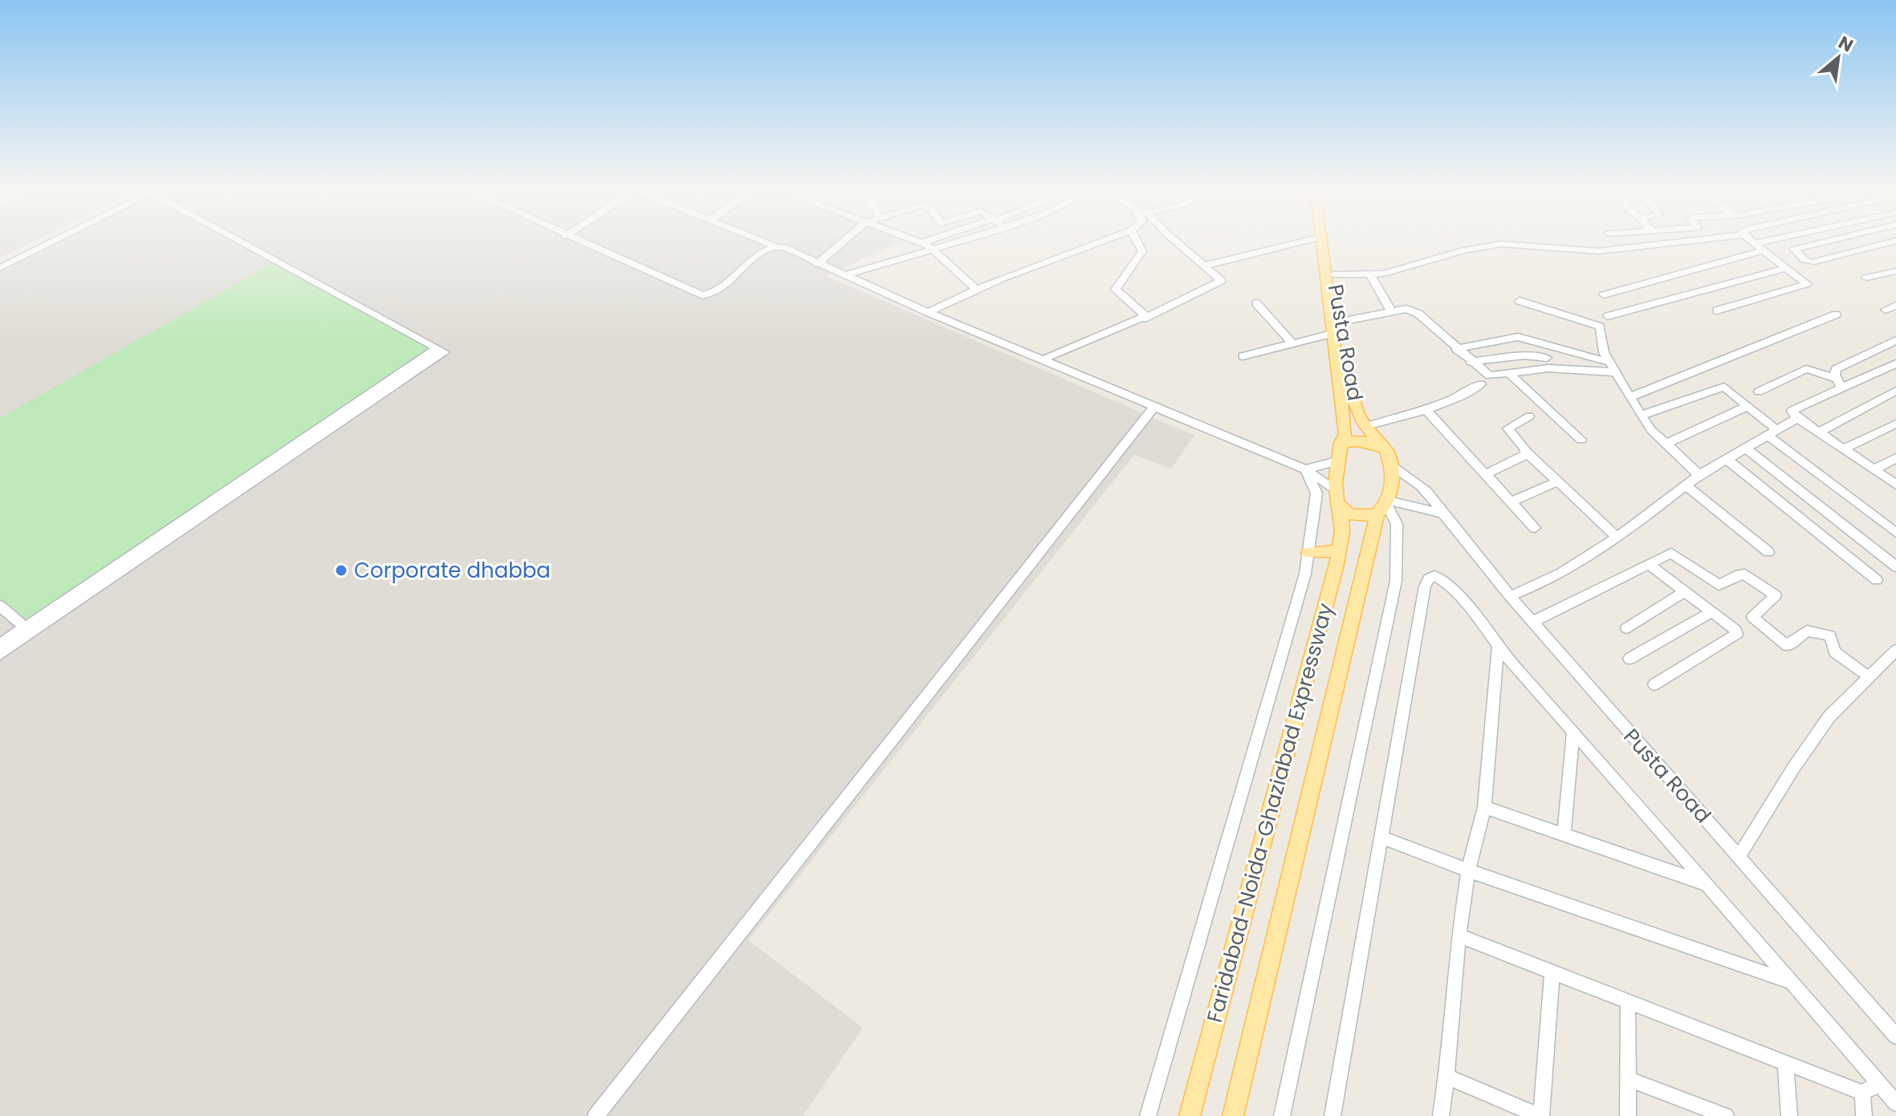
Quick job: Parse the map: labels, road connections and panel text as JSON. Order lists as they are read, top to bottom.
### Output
{
  "streets": {
    "main road": ["Pusta Road", "Faridabad-Noida-Ghaziabad Expressway"]
  },
  "crossings": [
    ["Pusta Road", "Faridabad-Noida-Ghaziabad Expressway"]
  ],
  "places": ["Corporate dhabba"],
  "north": "top right"
}
